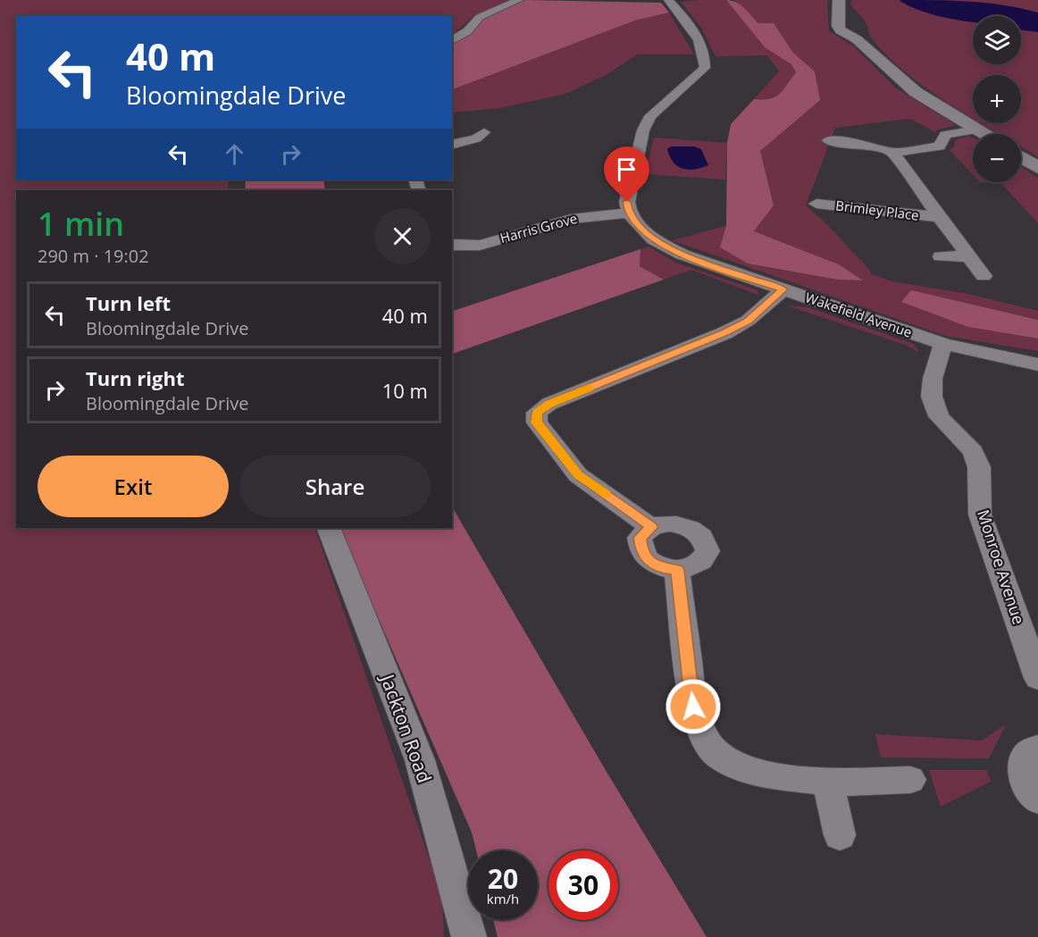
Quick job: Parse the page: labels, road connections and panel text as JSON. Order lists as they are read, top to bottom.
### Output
{
  "streets": {
    "street": [
      "Brimley Place",
      "Harris Grove",
      "Wakefield Avenue",
      "Monroe Avenue",
      "Jackton Road"
    ]
  },
  "crossings": [
    ["Harris Grove", "Wakefield Avenue"],
    ["Wakefield Avenue", "Monroe Avenue"]
  ],
  "page": {
    "map_buttons": ["+", "−"],
    "turn": ["40 m", "Bloomingdale Drive"],
    "heading": ["1 min", "290 m · 19:02"],
    "list": [
      {
        "name": "Turn left",
        "note": "Bloomingdale Drive",
        "value": "40 m"
      },
      {
        "name": "Turn right",
        "note": "Bloomingdale Drive",
        "value": "10 m"
      }
    ],
    "buttons": ["Exit", "Share"],
    "speed": "20 km/h",
    "limit": "30"
  }
}
